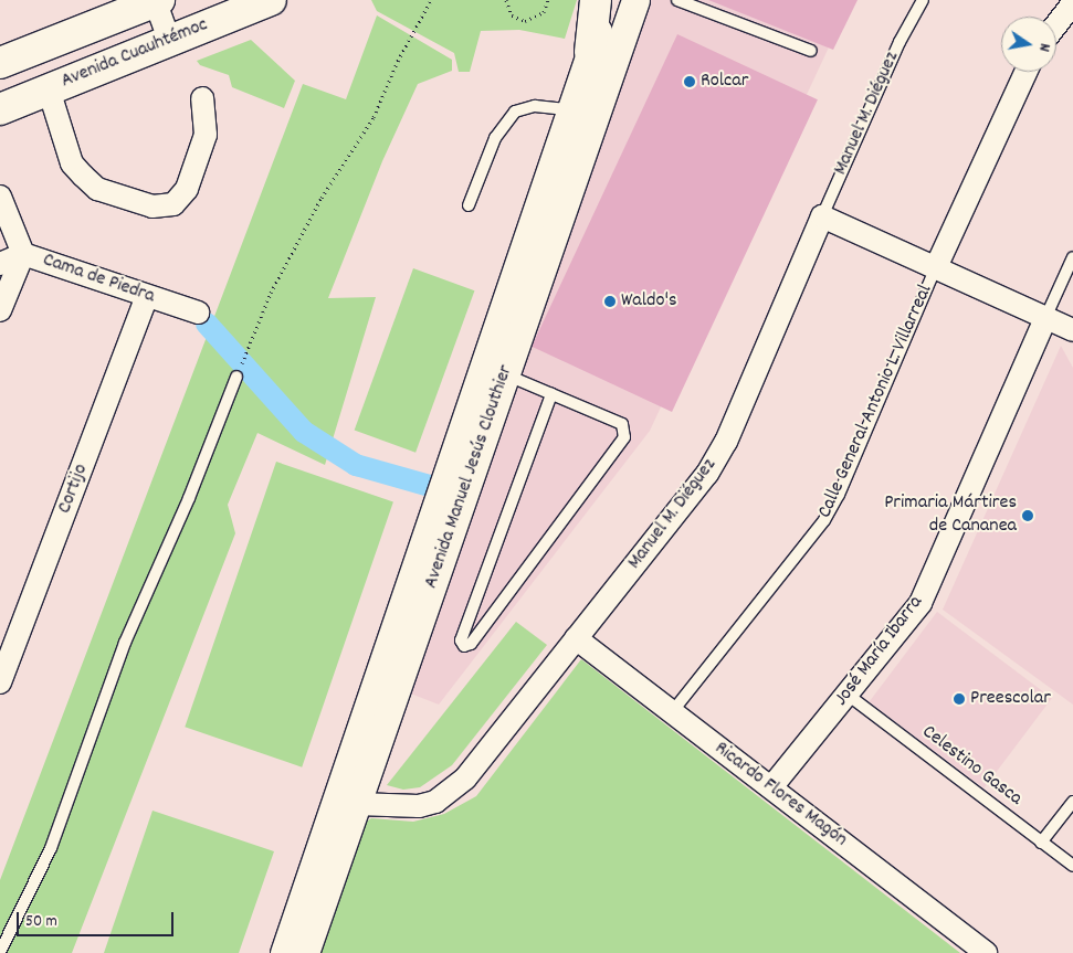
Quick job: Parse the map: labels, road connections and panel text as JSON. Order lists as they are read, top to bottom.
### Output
{
  "streets": {
    "main road": ["Avenida Cuauhtémoc"],
    "street": [
      "Manuel M. Diéguez",
      "Cama de Piedra",
      "Calle General Antonio L. Villarreal",
      "Avenida Manuel Jesús Clouthier",
      "Cortijo",
      "José María Ibarra",
      "Ricardo Flores Magón"
    ],
    "lane": ["Celestino Gasca"]
  },
  "crossings": [
    ["Manuel M. Diéguez", "Avenida Manuel Jesús Clouthier"],
    ["Manuel M. Diéguez", "Ricardo Flores Magón"],
    ["Cama de Piedra", "Cortijo"],
    ["Calle General Antonio L. Villarreal", "Ricardo Flores Magón"],
    ["José María Ibarra", "Celestino Gasca"],
    ["José María Ibarra", "Ricardo Flores Magón"]
  ],
  "places": [
    "Rolcar",
    "Waldo's",
    "Primaria Mártires de Cananea",
    "Preescolar"
  ],
  "scale_bar": "50 m",
  "north": "right"
}
